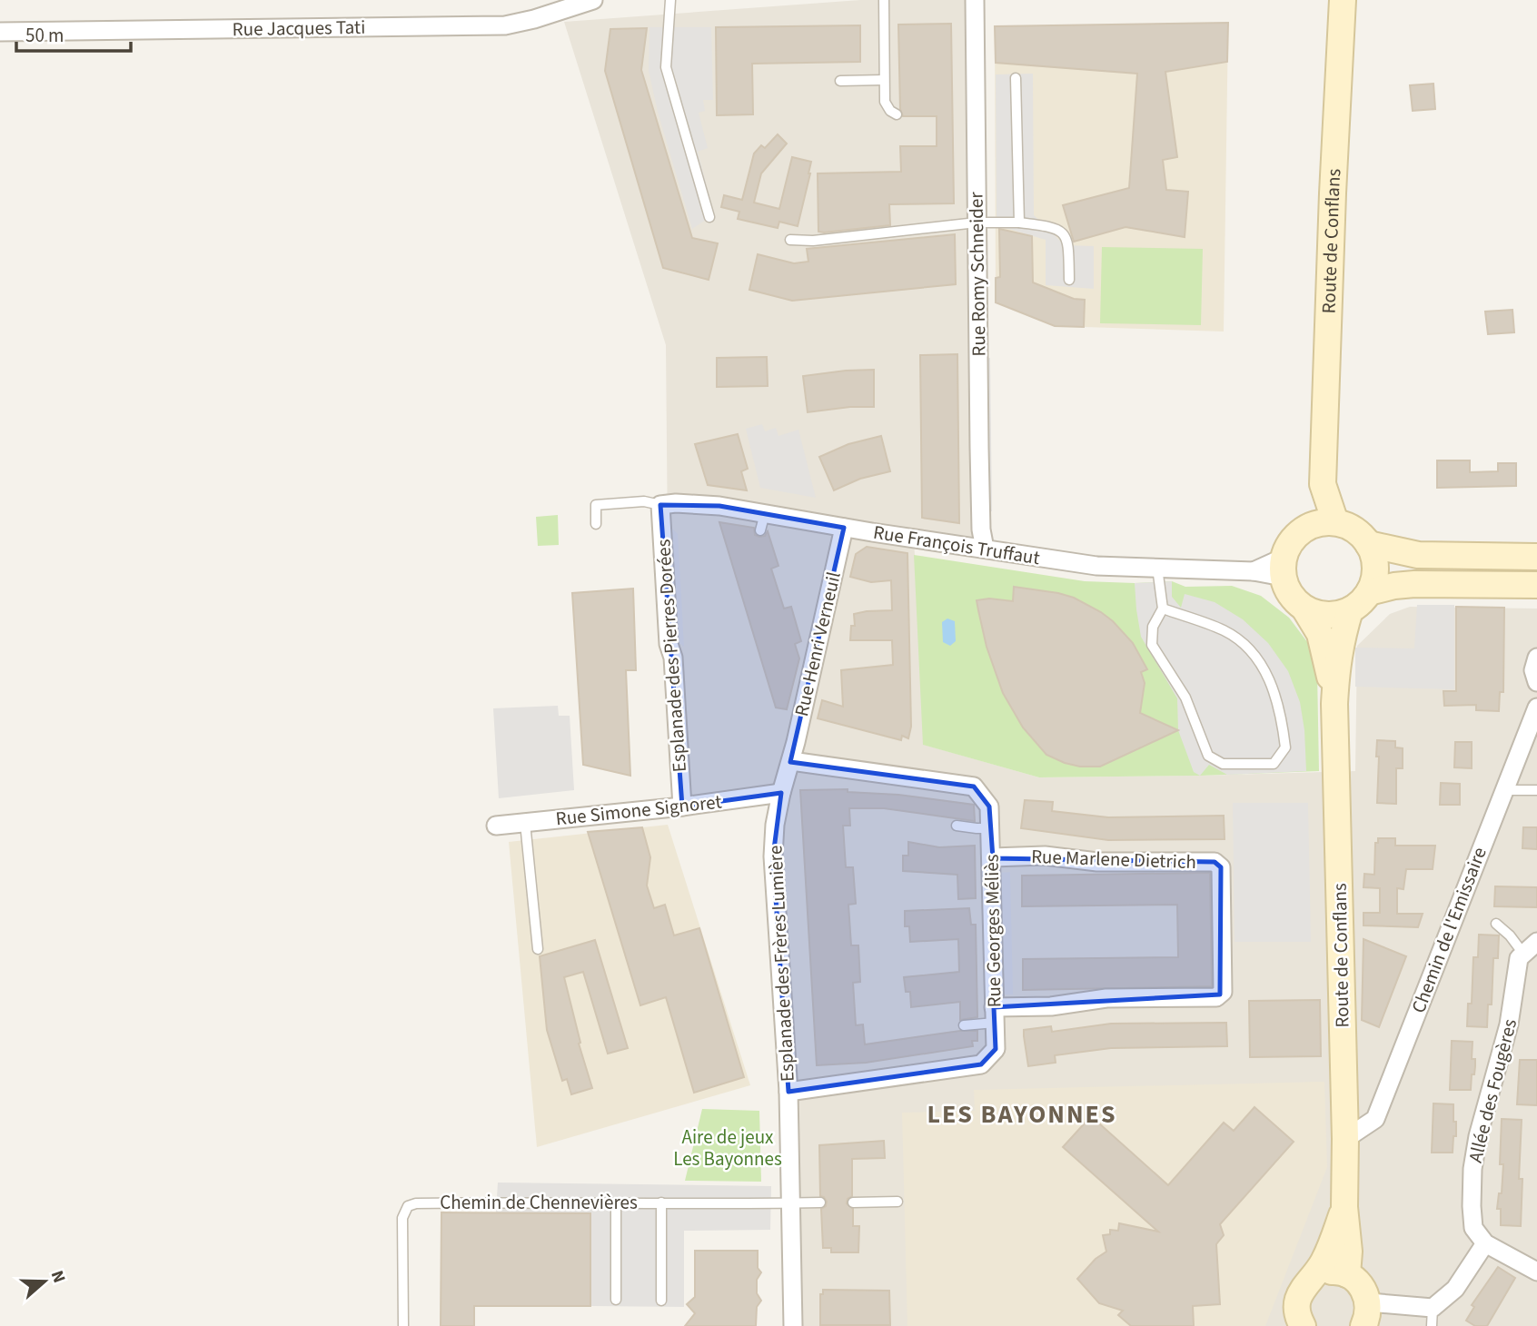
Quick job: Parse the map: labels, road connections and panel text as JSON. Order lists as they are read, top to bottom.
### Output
{
  "streets": {
    "main road": ["Route de Conflans"],
    "street": [
      "Rue Jacques Tati",
      "Rue Romy Schneider",
      "Rue François Truffaut",
      "Rue Henri Verneuil",
      "Esplanade des Pierres Dorées",
      "Rue Simone Signoret",
      "Rue Marlene Dietrich",
      "Chemin de l'Emissaire",
      "Rue Georges Méliès",
      "Esplanade des Frères Lumière",
      "Allée des Fougères"
    ],
    "lane": ["Chemin de Chennevières"]
  },
  "crossings": [
    ["Route de Conflans", "Rue François Truffaut"],
    ["Route de Conflans", "Chemin de l'Emissaire"],
    ["Rue Romy Schneider", "Rue François Truffaut"],
    ["Rue François Truffaut", "Rue Henri Verneuil"],
    ["Rue François Truffaut", "Esplanade des Pierres Dorées"],
    ["Rue Henri Verneuil", "Rue Georges Méliès"],
    ["Rue Henri Verneuil", "Esplanade des Frères Lumière"],
    ["Esplanade des Pierres Dorées", "Rue Simone Signoret"],
    ["Rue Simone Signoret", "Esplanade des Frères Lumière"],
    ["Rue Marlene Dietrich", "Rue Georges Méliès"],
    ["Rue Georges Méliès", "Esplanade des Frères Lumière"],
    ["Esplanade des Frères Lumière", "Chemin de Chennevières"]
  ],
  "districts": ["LES BAYONNES"],
  "parks": ["Aire de jeux Les Bayonnes"],
  "scale_bar": "50 m",
  "north": "right"
}
